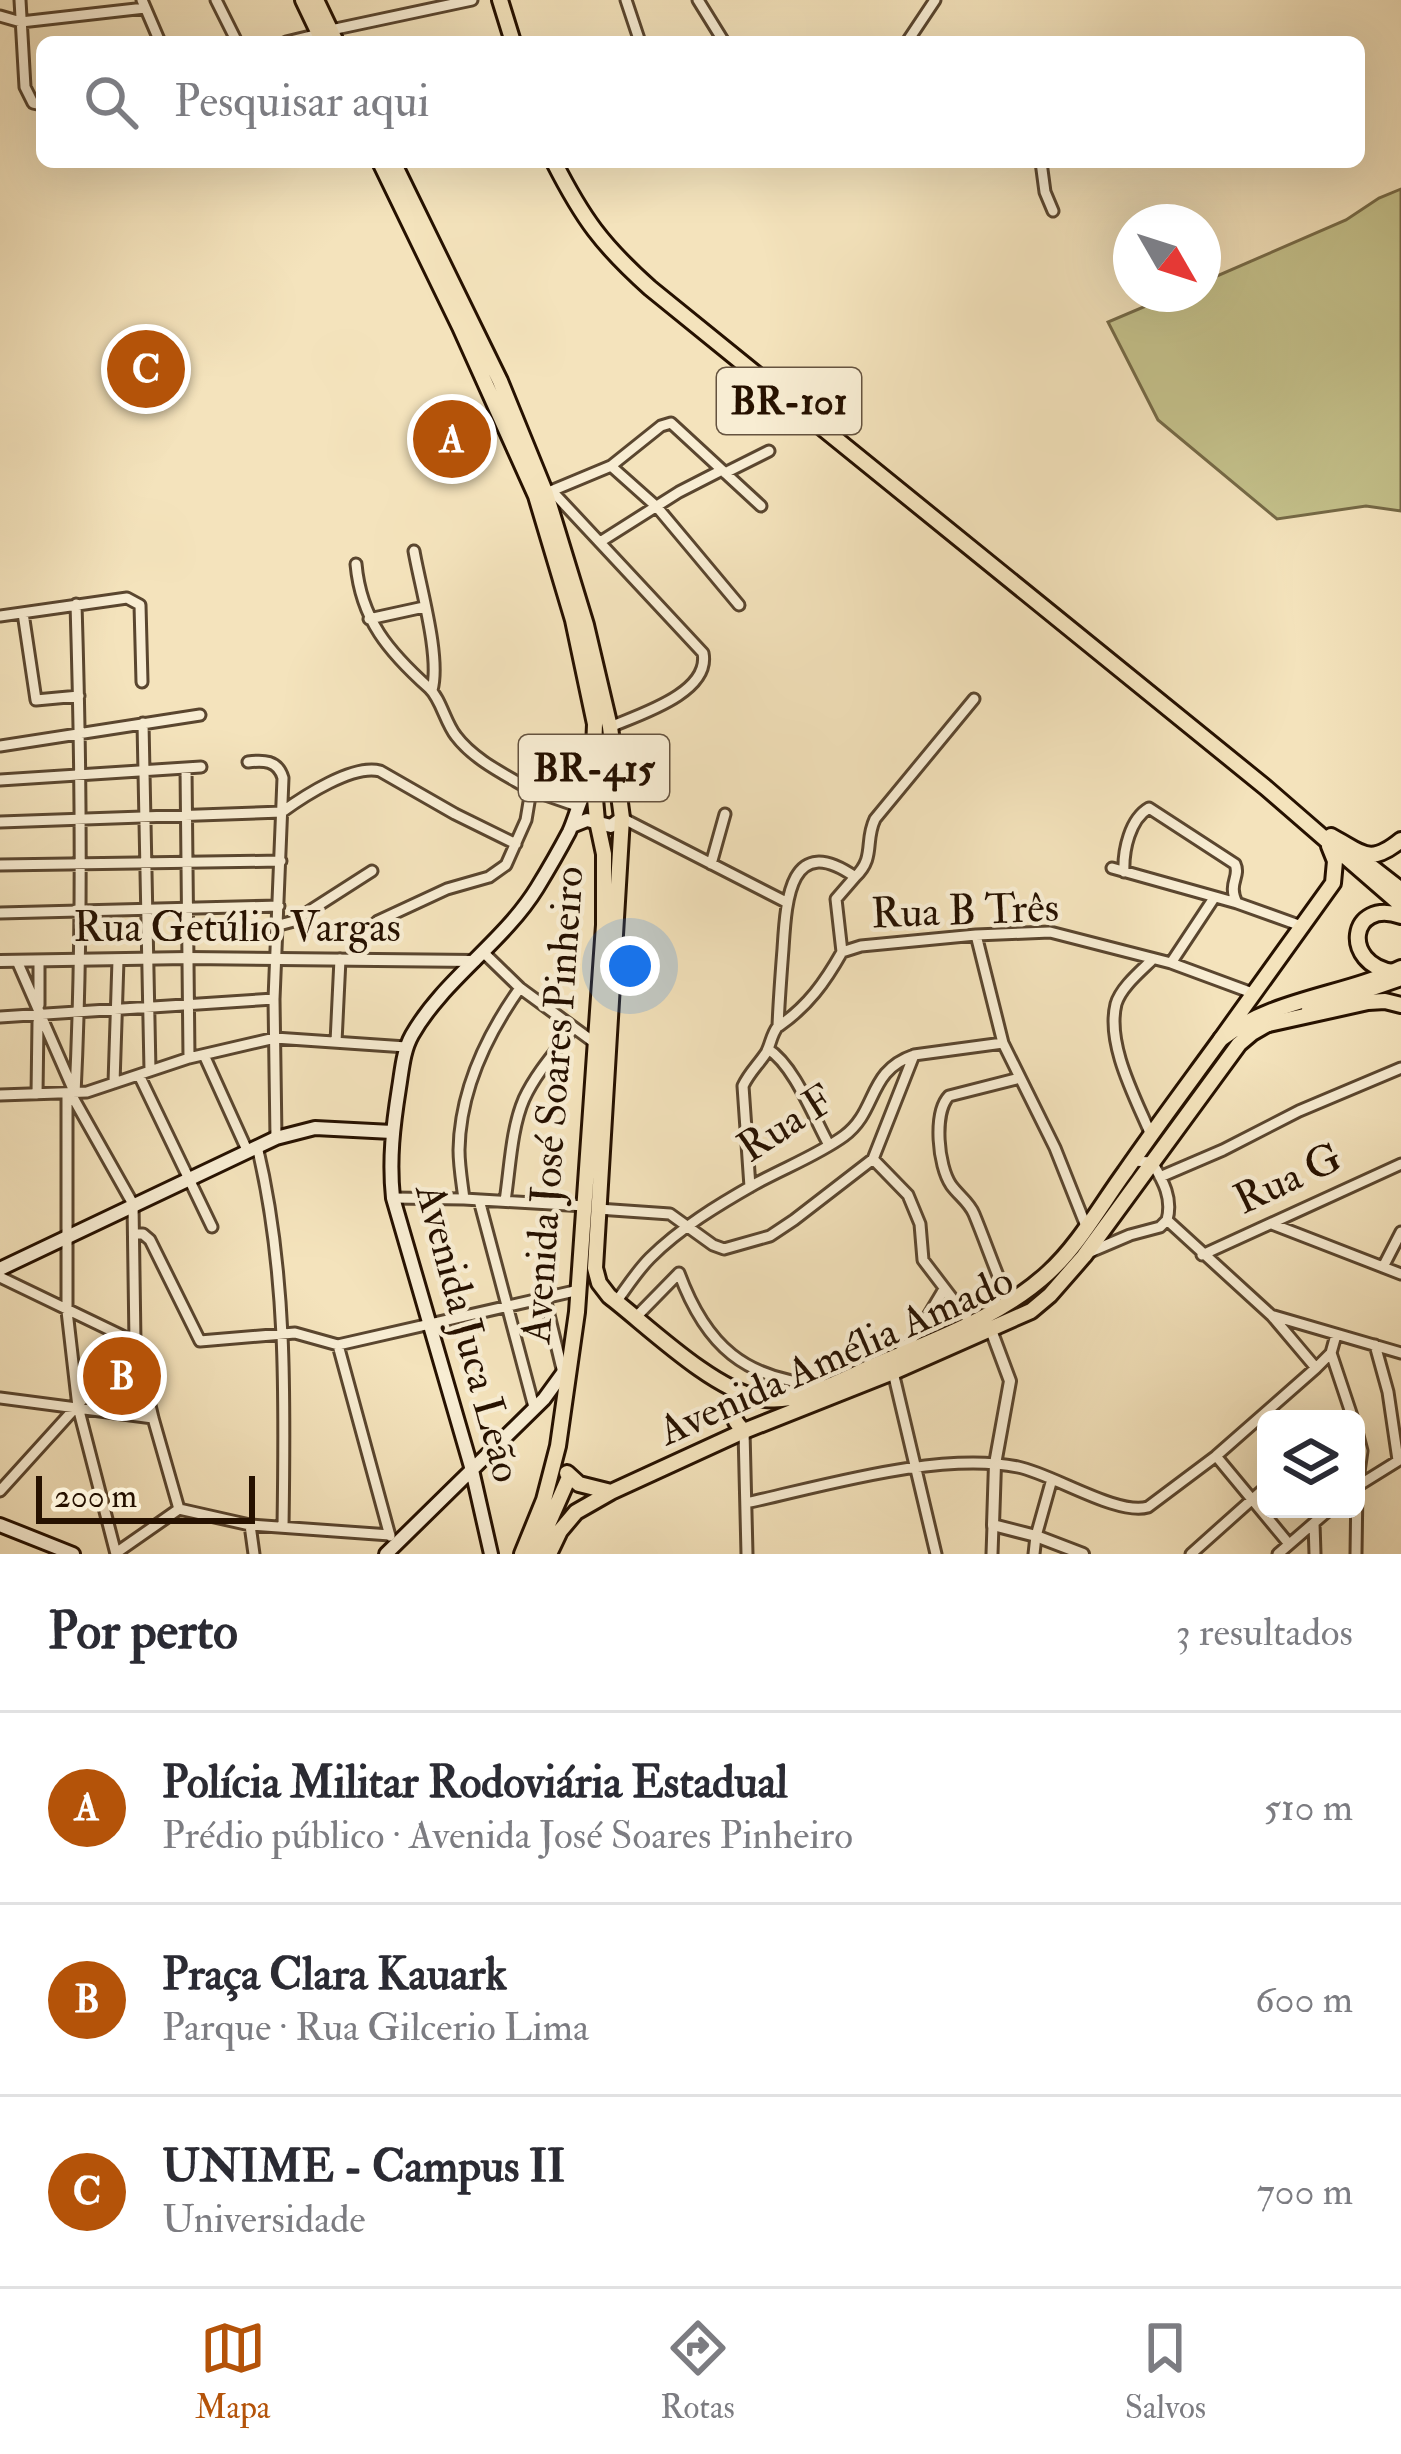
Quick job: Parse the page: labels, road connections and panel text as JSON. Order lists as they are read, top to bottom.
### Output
{
  "streets": {
    "main road": [
      "BR-101",
      "BR-415",
      "Avenida José Soares Pinheiro",
      "Avenida Juca Leão",
      "Avenida Amélia Amado"
    ],
    "street": [
      "Rua B Três",
      "Rua Getúlio Vargas",
      "Rua F",
      "Rua G"
    ]
  },
  "crossings": [
    ["BR-101", "Avenida Amélia Amado"],
    ["BR-415", "Avenida José Soares Pinheiro"],
    ["Rua B Três", "Avenida Amélia Amado"],
    ["Rua Getúlio Vargas", "Avenida Juca Leão"],
    ["Avenida José Soares Pinheiro", "Rua F"],
    ["Avenida José Soares Pinheiro", "Avenida Juca Leão"],
    ["Avenida José Soares Pinheiro", "Avenida Amélia Amado"],
    ["Rua F", "Avenida Amélia Amado"]
  ],
  "scale_bar": "200 m",
  "north": "bottom right",
  "page": {
    "search": "Pesquisar aqui",
    "pins": ["C", "A", "B"],
    "scale": "200 m",
    "heading": ["Por perto", "3 resultados"],
    "list": [
      {
        "mark": "A",
        "name": "Polícia Militar Rodoviária Estadual",
        "note": "Prédio público · Avenida José Soares Pinheiro",
        "value": "510 m"
      },
      {
        "mark": "B",
        "name": "Praça Clara Kauark",
        "note": "Parque · Rua Gilcerio Lima",
        "value": "600 m"
      },
      {
        "mark": "C",
        "name": "UNIME - Campus II",
        "note": "Universidade",
        "value": "700 m"
      }
    ],
    "nav": ["Mapa", "Rotas", "Salvos"]
  }
}
